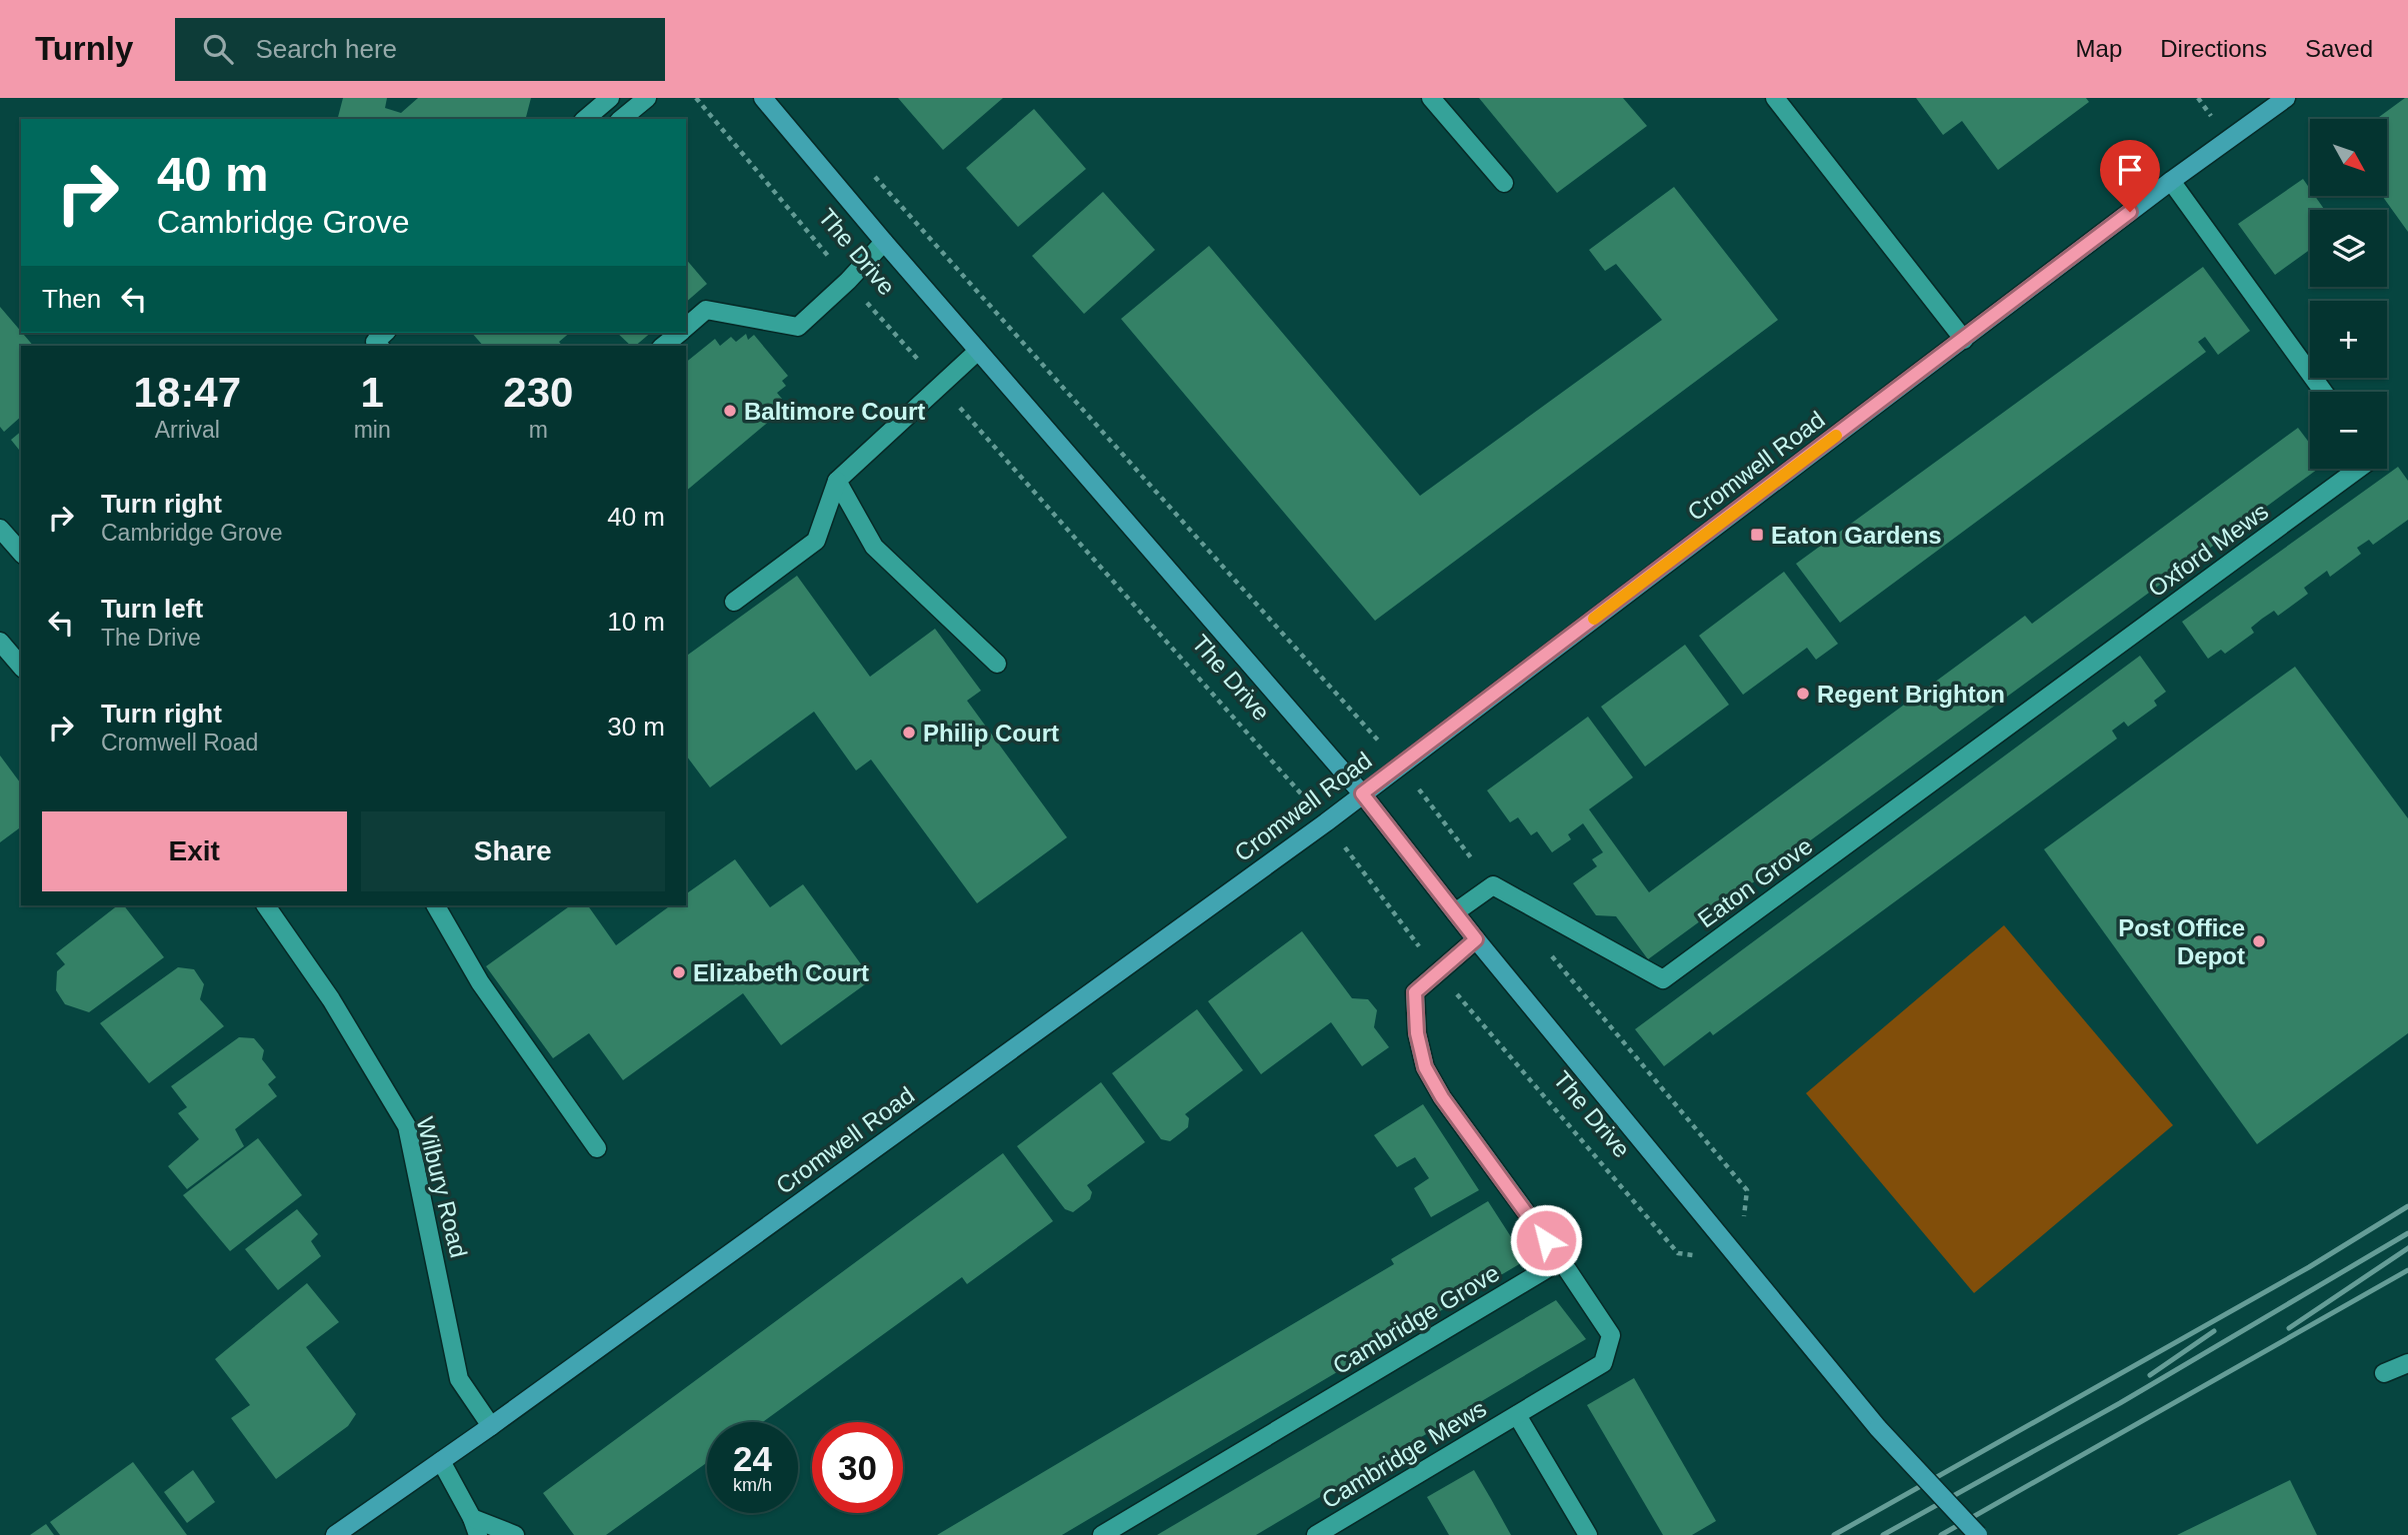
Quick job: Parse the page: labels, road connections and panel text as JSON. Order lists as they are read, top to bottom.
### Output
{
  "streets": {
    "main road": ["The Drive", "Cromwell Road"],
    "street": [
      "Oxford Mews",
      "Eaton Grove",
      "Wilbury Road",
      "Cambridge Grove",
      "Cambridge Mews"
    ]
  },
  "crossings": [
    ["The Drive", "Cromwell Road"],
    ["Cromwell Road", "Wilbury Road"],
    ["Oxford Mews", "Eaton Grove"],
    ["Cambridge Grove", "Cambridge Mews"]
  ],
  "places": {
    "other": [
      "Baltimore Court",
      "Regent Brighton",
      "Philip Court",
      "Post Office Depot",
      "Elizabeth Court"
    ],
    "transit": ["Eaton Gardens"]
  },
  "north": "bottom right",
  "page": {
    "header": "Turnly",
    "search": "Search here",
    "nav": ["Map", "Directions", "Saved"],
    "map_buttons": ["+", "−"],
    "turn": ["40 m", "Cambridge Grove"],
    "then": "Then",
    "eta": [
      "18:47",
      "Arrival",
      "1",
      "min",
      "230",
      "m"
    ],
    "list": [
      {
        "name": "Turn right",
        "note": "Cambridge Grove",
        "value": "40 m"
      },
      {
        "name": "Turn left",
        "note": "The Drive",
        "value": "10 m"
      },
      {
        "name": "Turn right",
        "note": "Cromwell Road",
        "value": "30 m"
      }
    ],
    "buttons": ["Exit", "Share"],
    "speed": "24 km/h",
    "limit": "30"
  }
}
